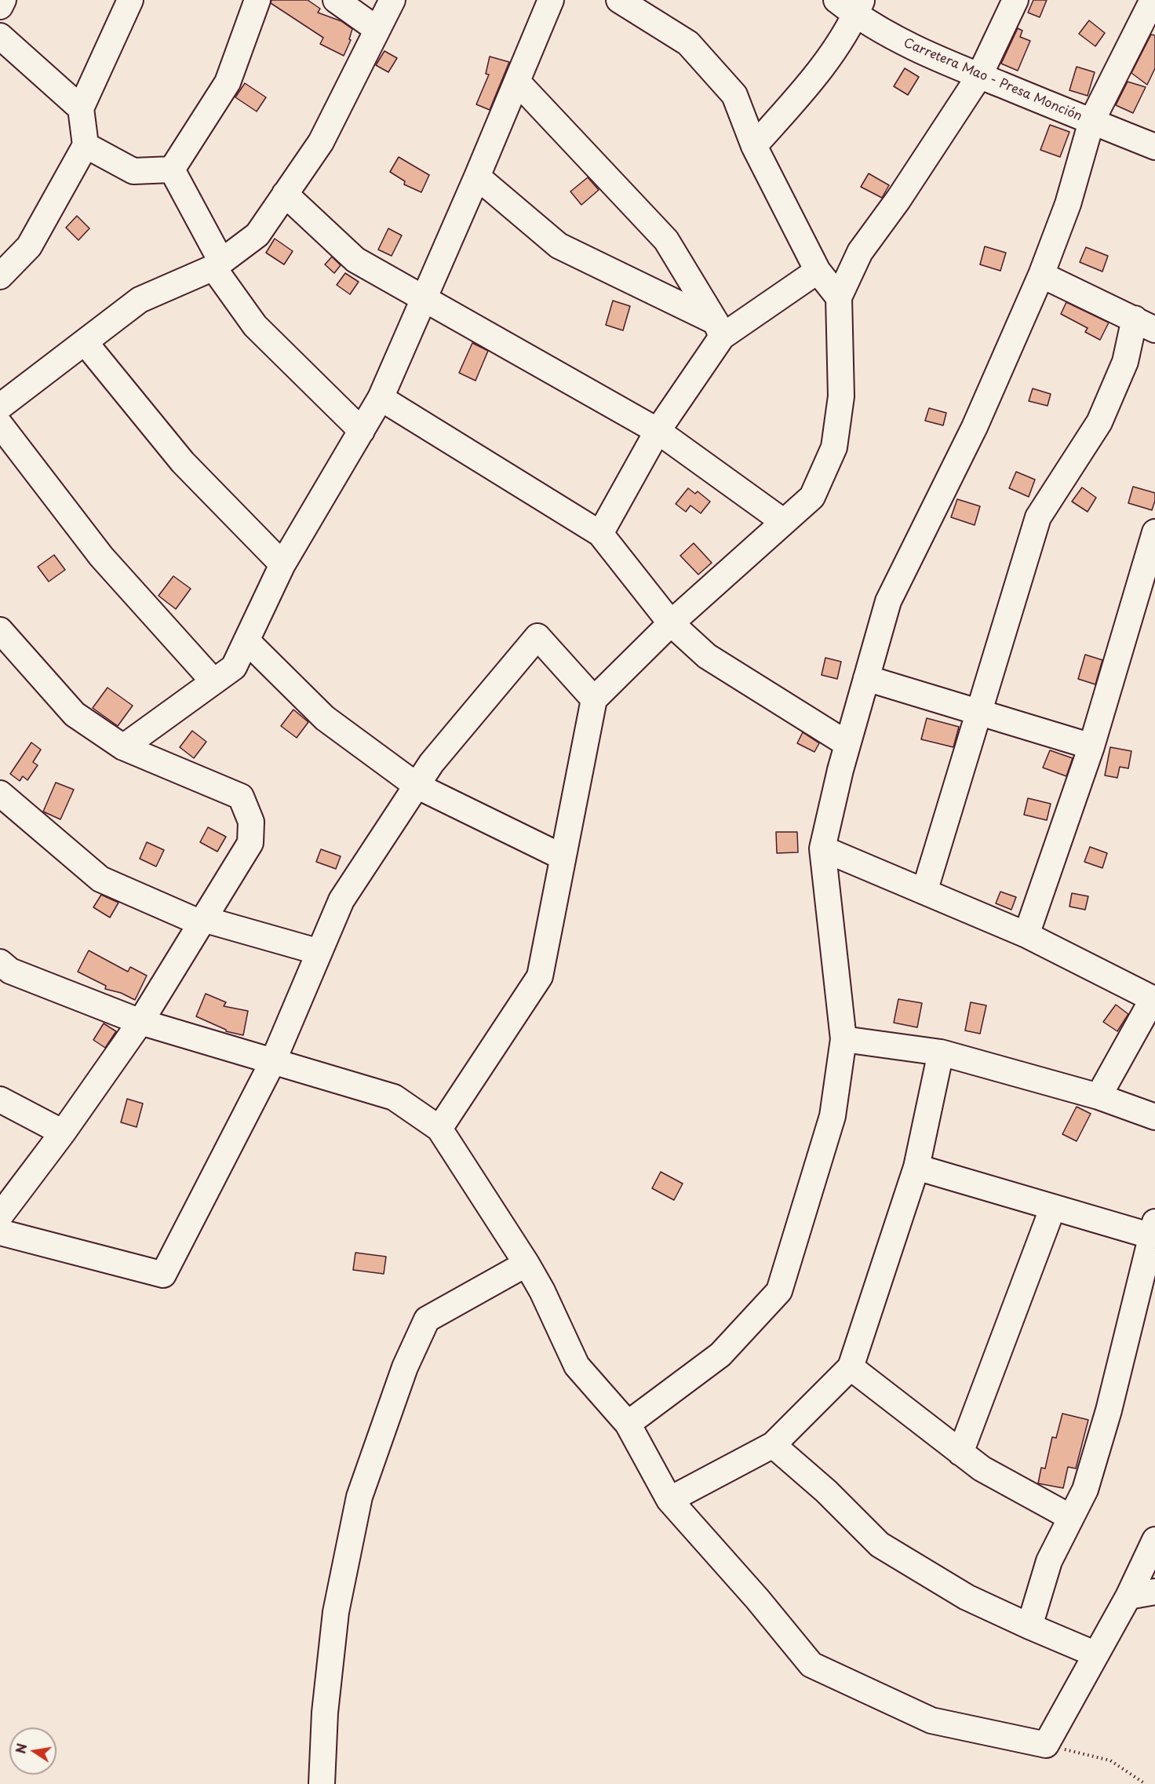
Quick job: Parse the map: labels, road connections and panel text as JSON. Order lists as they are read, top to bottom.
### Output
{
  "streets": {
    "street": ["Carretera Mao - Presa Monción"]
  },
  "north": "left"
}
